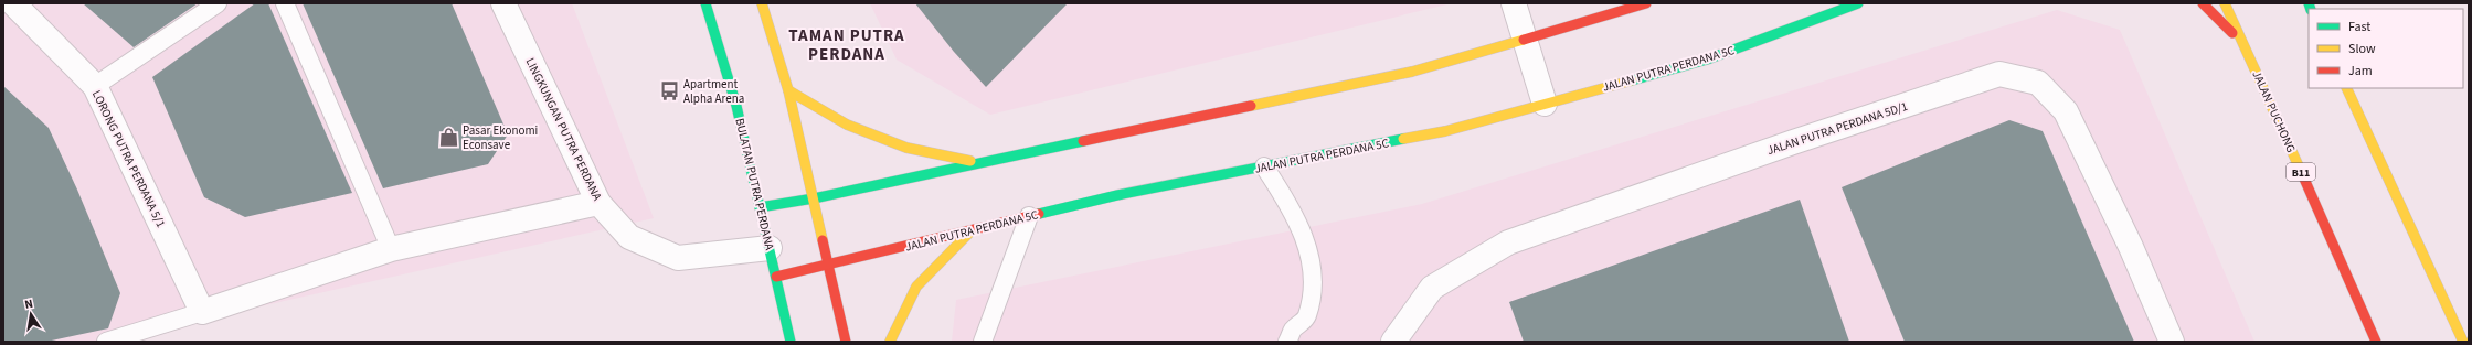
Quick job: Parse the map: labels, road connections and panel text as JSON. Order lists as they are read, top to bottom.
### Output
{
  "streets": {
    "street": [
      "JALAN PUTRA PERDANA 5C",
      "JALAN PUCHONG",
      "JALAN PUTRA PERDANA 5D/1",
      "LINGKUNGAN PUTRA PERDANA",
      "LORONG PUTRA PERDANA 5/1",
      "B11",
      "BULATAN PUTRA PERDANA"
    ]
  },
  "crossings": [
    ["JALAN PUTRA PERDANA 5C", "BULATAN PUTRA PERDANA"],
    ["LINGKUNGAN PUTRA PERDANA", "BULATAN PUTRA PERDANA"]
  ],
  "districts": ["TAMAN PUTRA PERDANA"],
  "places": {
    "bus stop": ["Apartment Alpha Arena"],
    "shop": ["Pasar Ekonomi Econsave"]
  },
  "legend": ["Fast", "Slow", "Jam"],
  "north": "top"
}
